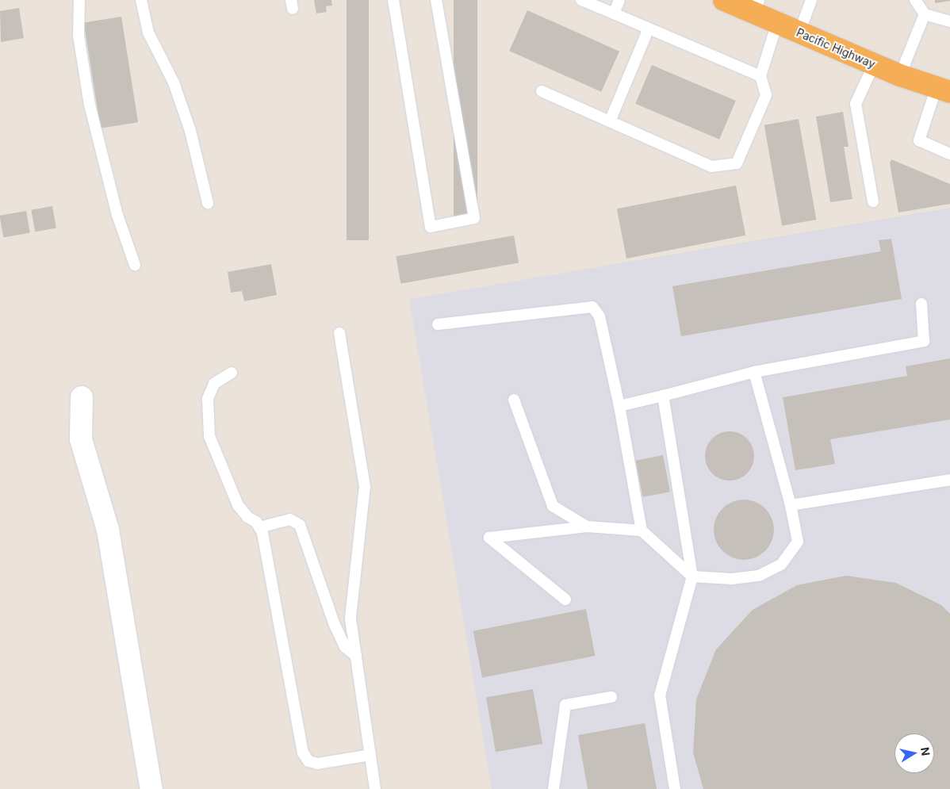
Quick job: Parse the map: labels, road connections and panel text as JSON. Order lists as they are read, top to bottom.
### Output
{
  "streets": {
    "highway": ["Pacific Highway"]
  },
  "north": "right"
}
